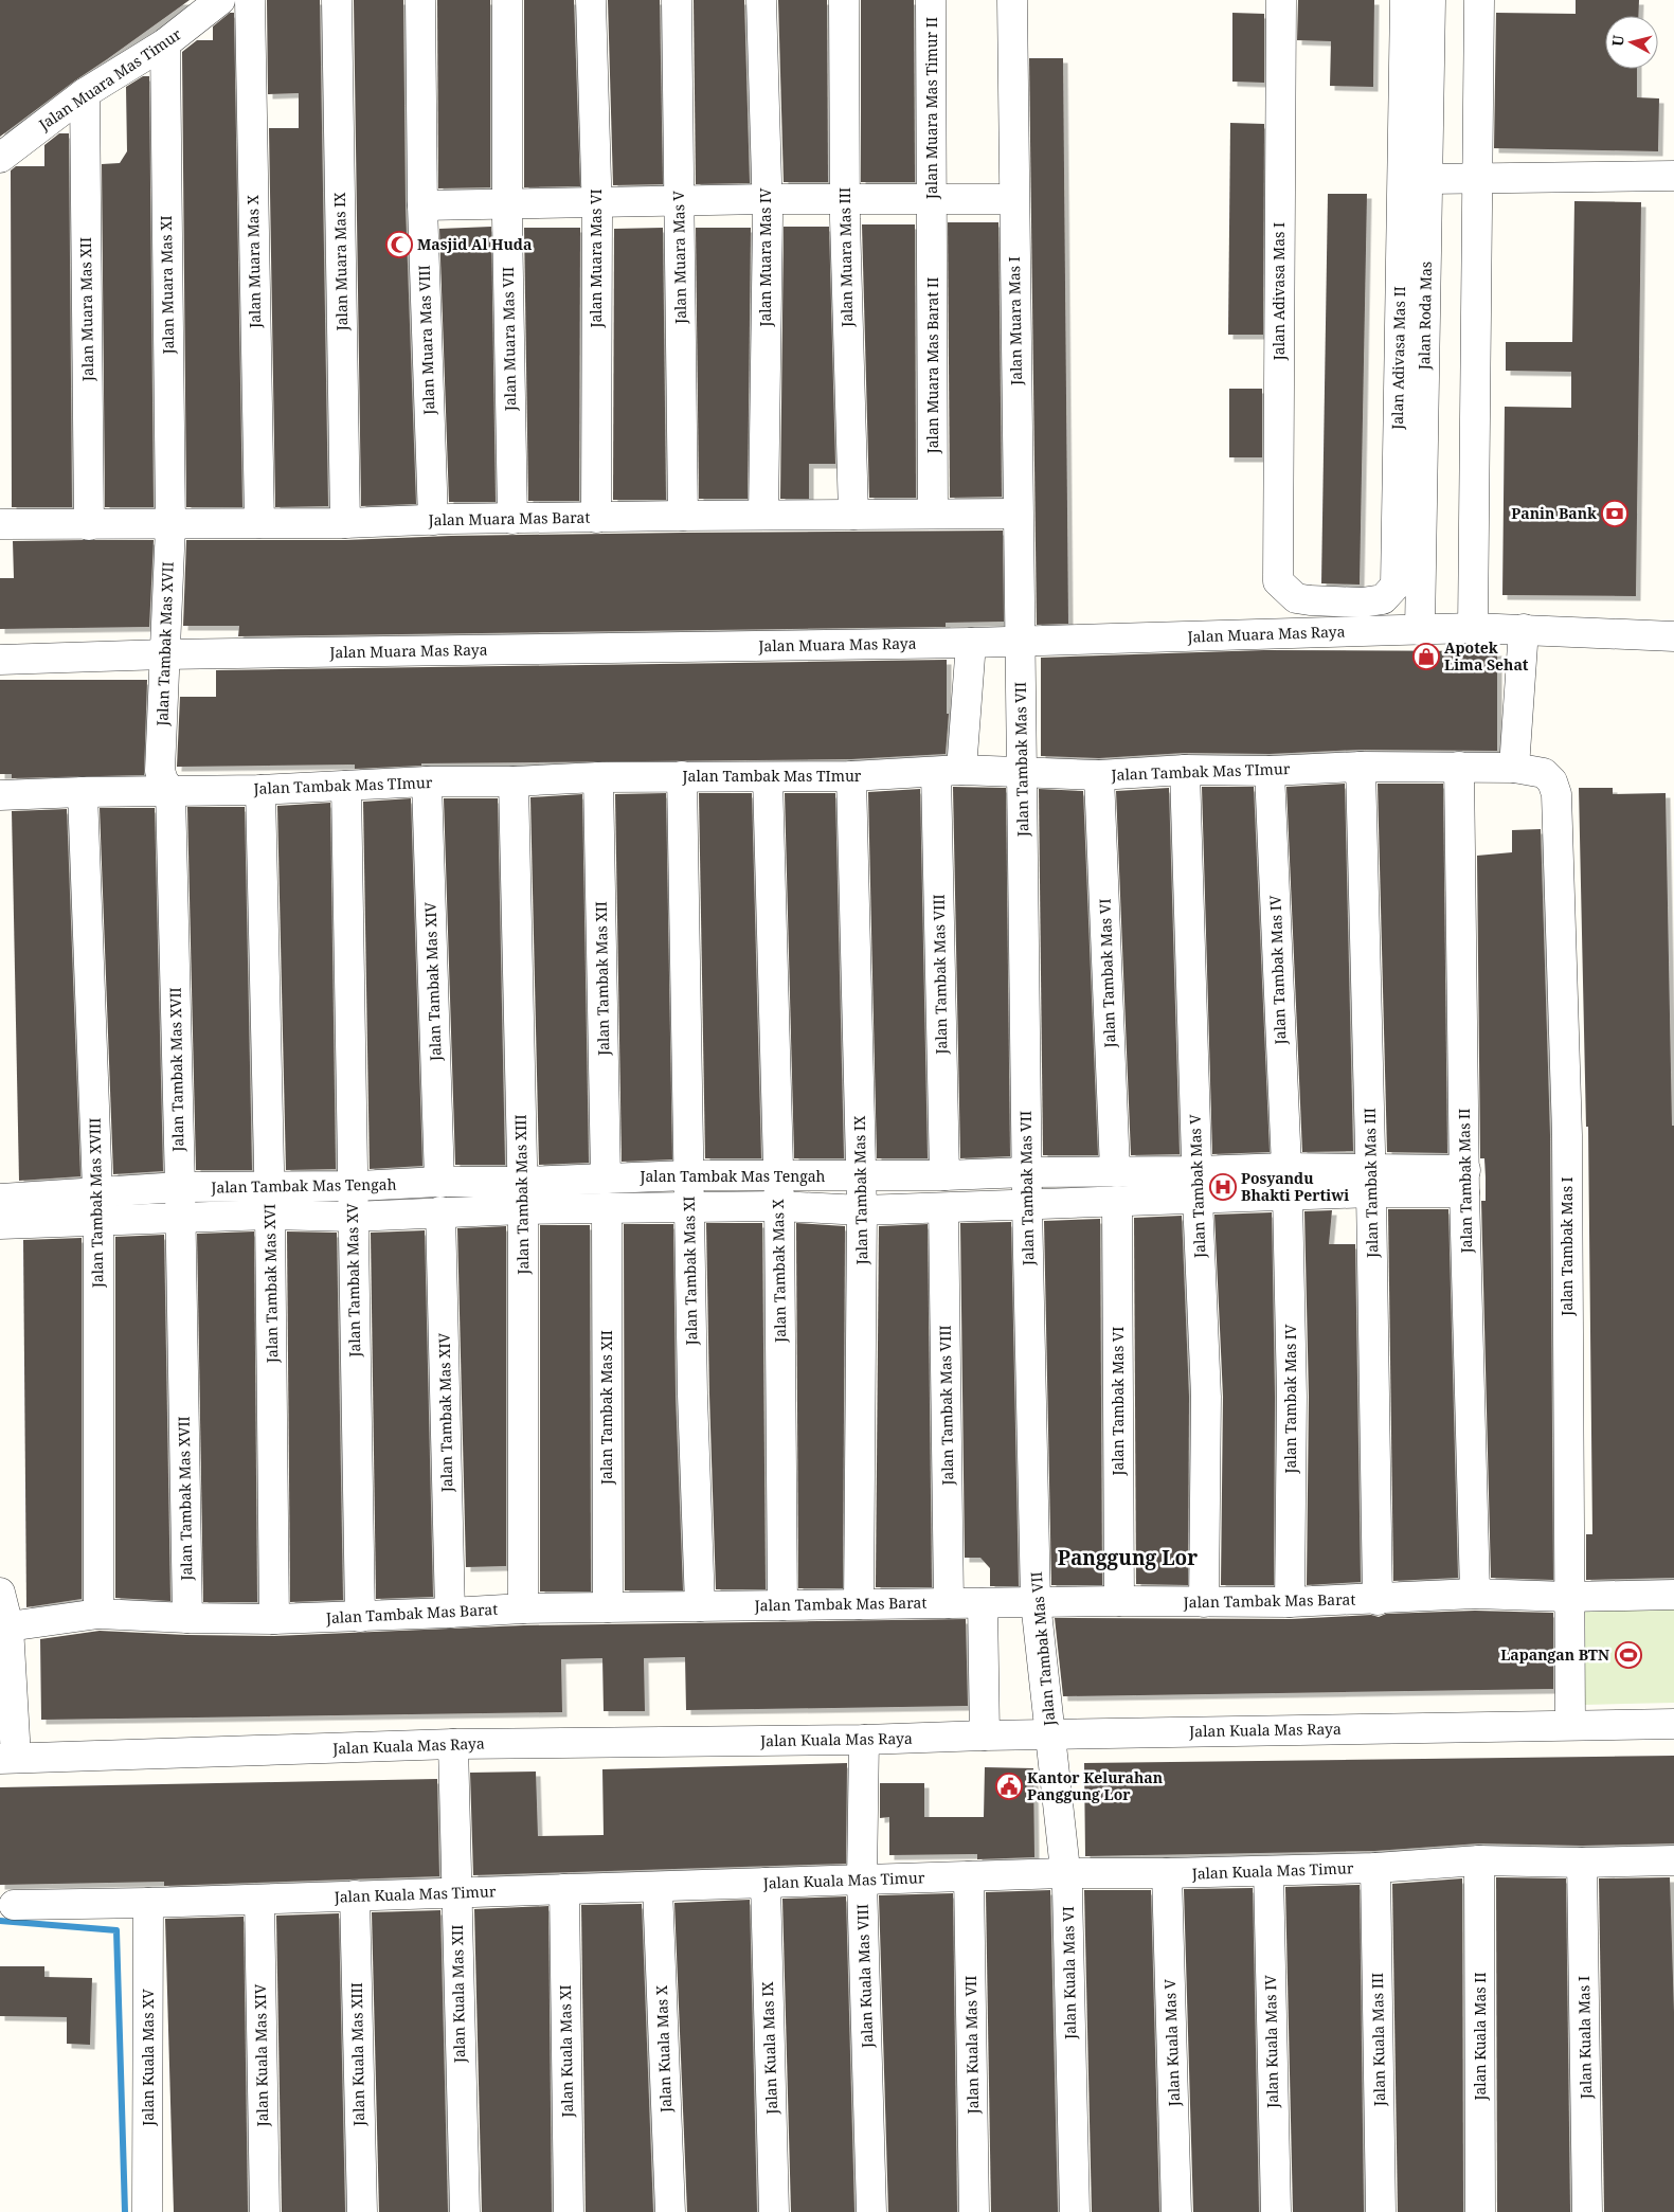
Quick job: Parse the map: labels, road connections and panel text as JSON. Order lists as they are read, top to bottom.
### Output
{
  "streets": {
    "street": [
      "Jalan Muara Mas Timur",
      "Jalan Muara Mas Timur II",
      "Jalan Muara Mas V",
      "Jalan Muara Mas IV",
      "Jalan Muara Mas III",
      "Jalan Muara Mas VI",
      "Jalan Muara Mas X",
      "Jalan Muara Mas IX",
      "Jalan Muara Mas XI",
      "Jalan Adivasa Mas I",
      "Jalan Muara Mas XII",
      "Jalan Roda Mas",
      "Jalan Muara Mas I",
      "Jalan Muara Mas VII",
      "Jalan Muara Mas VIII",
      "Jalan Adivasa Mas II",
      "Jalan Muara Mas Barat II",
      "Jalan Muara Mas Barat",
      "Jalan Muara Mas Raya",
      "Jalan Tambak Mas XVII",
      "Jalan Tambak Mas VII",
      "Jalan Tambak Mas TImur",
      "Jalan Tambak Mas IV",
      "Jalan Tambak Mas VI",
      "Jalan Tambak Mas VIII",
      "Jalan Tambak Mas XII",
      "Jalan Tambak Mas XIV",
      "Jalan Tambak Mas Tengah",
      "Jalan Tambak Mas II",
      "Jalan Tambak Mas III",
      "Jalan Tambak Mas V",
      "Jalan Tambak Mas IX",
      "Jalan Tambak Mas XIII",
      "Jalan Tambak Mas XVIII",
      "Jalan Tambak Mas I",
      "Jalan Tambak Mas XI",
      "Jalan Tambak Mas X",
      "Jalan Tambak Mas XV",
      "Jalan Tambak Mas XVI",
      "Jalan Tambak Mas Barat",
      "Jalan Kuala Mas Raya",
      "Jalan Kuala Mas Timur",
      "Jalan Kuala Mas VI",
      "Jalan Kuala Mas VIII",
      "Jalan Kuala Mas XII",
      "Jalan Kuala Mas II",
      "Jalan Kuala Mas I",
      "Jalan Kuala Mas III",
      "Jalan Kuala Mas IV",
      "Jalan Kuala Mas V",
      "Jalan Kuala Mas VII",
      "Jalan Kuala Mas IX",
      "Jalan Kuala Mas X",
      "Jalan Kuala Mas XI",
      "Jalan Kuala Mas XIII",
      "Jalan Kuala Mas XIV",
      "Jalan Kuala Mas XV"
    ]
  },
  "crossings": [
    ["Jalan Muara Mas Timur", "Jalan Muara Mas XI"],
    ["Jalan Muara Mas Timur", "Jalan Muara Mas XII"],
    ["Jalan Muara Mas Timur II", "Jalan Muara Mas Barat II"],
    ["Jalan Muara Mas V", "Jalan Muara Mas Barat"],
    ["Jalan Muara Mas IV", "Jalan Muara Mas Barat"],
    ["Jalan Muara Mas III", "Jalan Muara Mas Barat"],
    ["Jalan Muara Mas VI", "Jalan Muara Mas Barat"],
    ["Jalan Muara Mas X", "Jalan Muara Mas Barat"],
    ["Jalan Muara Mas IX", "Jalan Muara Mas Barat"],
    ["Jalan Muara Mas XI", "Jalan Muara Mas Barat"],
    ["Jalan Muara Mas XI", "Jalan Tambak Mas XVII"],
    ["Jalan Adivasa Mas I", "Jalan Adivasa Mas II"],
    ["Jalan Muara Mas XII", "Jalan Muara Mas Barat"],
    ["Jalan Roda Mas", "Jalan Muara Mas Raya"],
    ["Jalan Muara Mas I", "Jalan Muara Mas Barat"],
    ["Jalan Muara Mas I", "Jalan Muara Mas Raya"],
    ["Jalan Muara Mas I", "Jalan Tambak Mas VII"],
    ["Jalan Muara Mas VII", "Jalan Muara Mas Barat"],
    ["Jalan Muara Mas VIII", "Jalan Muara Mas Barat"],
    ["Jalan Muara Mas Barat II", "Jalan Muara Mas Barat"],
    ["Jalan Muara Mas Barat", "Jalan Tambak Mas XVII"],
    ["Jalan Muara Mas Raya", "Jalan Tambak Mas XVII"],
    ["Jalan Muara Mas Raya", "Jalan Tambak Mas VII"],
    ["Jalan Muara Mas Raya", "Jalan Tambak Mas VIII"],
    ["Jalan Tambak Mas XVII", "Jalan Tambak Mas TImur"],
    ["Jalan Tambak Mas XVII", "Jalan Tambak Mas Tengah"],
    ["Jalan Tambak Mas XVII", "Jalan Tambak Mas Barat"],
    ["Jalan Tambak Mas VII", "Jalan Tambak Mas TImur"],
    ["Jalan Tambak Mas VII", "Jalan Tambak Mas Tengah"],
    ["Jalan Tambak Mas VII", "Jalan Tambak Mas Barat"],
    ["Jalan Tambak Mas VII", "Jalan Kuala Mas Raya"],
    ["Jalan Tambak Mas VII", "Jalan Kuala Mas VI"],
    ["Jalan Tambak Mas TImur", "Jalan Tambak Mas IV"],
    ["Jalan Tambak Mas TImur", "Jalan Tambak Mas VI"],
    ["Jalan Tambak Mas TImur", "Jalan Tambak Mas VIII"],
    ["Jalan Tambak Mas TImur", "Jalan Tambak Mas XII"],
    ["Jalan Tambak Mas TImur", "Jalan Tambak Mas XIV"],
    ["Jalan Tambak Mas TImur", "Jalan Tambak Mas II"],
    ["Jalan Tambak Mas TImur", "Jalan Tambak Mas III"],
    ["Jalan Tambak Mas TImur", "Jalan Tambak Mas V"],
    ["Jalan Tambak Mas TImur", "Jalan Tambak Mas IX"],
    ["Jalan Tambak Mas TImur", "Jalan Tambak Mas XIII"],
    ["Jalan Tambak Mas TImur", "Jalan Tambak Mas XVIII"],
    ["Jalan Tambak Mas TImur", "Jalan Tambak Mas I"],
    ["Jalan Tambak Mas TImur", "Jalan Tambak Mas XI"],
    ["Jalan Tambak Mas TImur", "Jalan Tambak Mas X"],
    ["Jalan Tambak Mas TImur", "Jalan Tambak Mas XV"],
    ["Jalan Tambak Mas TImur", "Jalan Tambak Mas XVI"],
    ["Jalan Tambak Mas IV", "Jalan Tambak Mas Tengah"],
    ["Jalan Tambak Mas IV", "Jalan Tambak Mas Barat"],
    ["Jalan Tambak Mas VI", "Jalan Tambak Mas Tengah"],
    ["Jalan Tambak Mas VI", "Jalan Tambak Mas Barat"],
    ["Jalan Tambak Mas VIII", "Jalan Tambak Mas Tengah"],
    ["Jalan Tambak Mas VIII", "Jalan Tambak Mas Barat"],
    ["Jalan Tambak Mas XII", "Jalan Tambak Mas Tengah"],
    ["Jalan Tambak Mas XII", "Jalan Tambak Mas Barat"],
    ["Jalan Tambak Mas XIV", "Jalan Tambak Mas Tengah"],
    ["Jalan Tambak Mas XIV", "Jalan Tambak Mas Barat"],
    ["Jalan Tambak Mas Tengah", "Jalan Tambak Mas II"],
    ["Jalan Tambak Mas Tengah", "Jalan Tambak Mas III"],
    ["Jalan Tambak Mas Tengah", "Jalan Tambak Mas V"],
    ["Jalan Tambak Mas Tengah", "Jalan Tambak Mas IX"],
    ["Jalan Tambak Mas Tengah", "Jalan Tambak Mas XIII"],
    ["Jalan Tambak Mas Tengah", "Jalan Tambak Mas XVIII"],
    ["Jalan Tambak Mas Tengah", "Jalan Tambak Mas XI"],
    ["Jalan Tambak Mas Tengah", "Jalan Tambak Mas X"],
    ["Jalan Tambak Mas Tengah", "Jalan Tambak Mas XV"],
    ["Jalan Tambak Mas Tengah", "Jalan Tambak Mas XVI"],
    ["Jalan Tambak Mas II", "Jalan Tambak Mas Barat"],
    ["Jalan Tambak Mas III", "Jalan Tambak Mas Barat"],
    ["Jalan Tambak Mas V", "Jalan Tambak Mas Barat"],
    ["Jalan Tambak Mas IX", "Jalan Tambak Mas Barat"],
    ["Jalan Tambak Mas XIII", "Jalan Tambak Mas Barat"],
    ["Jalan Tambak Mas XVIII", "Jalan Tambak Mas Barat"],
    ["Jalan Tambak Mas I", "Jalan Tambak Mas Barat"],
    ["Jalan Tambak Mas I", "Jalan Kuala Mas Raya"],
    ["Jalan Tambak Mas XI", "Jalan Tambak Mas Barat"],
    ["Jalan Tambak Mas X", "Jalan Tambak Mas Barat"],
    ["Jalan Tambak Mas XV", "Jalan Tambak Mas Barat"],
    ["Jalan Tambak Mas XVI", "Jalan Tambak Mas Barat"],
    ["Jalan Kuala Mas Raya", "Jalan Kuala Mas VI"],
    ["Jalan Kuala Mas Raya", "Jalan Kuala Mas VIII"],
    ["Jalan Kuala Mas Raya", "Jalan Kuala Mas XII"],
    ["Jalan Kuala Mas Timur", "Jalan Kuala Mas VI"],
    ["Jalan Kuala Mas Timur", "Jalan Kuala Mas VIII"],
    ["Jalan Kuala Mas Timur", "Jalan Kuala Mas XII"],
    ["Jalan Kuala Mas Timur", "Jalan Kuala Mas II"],
    ["Jalan Kuala Mas Timur", "Jalan Kuala Mas I"],
    ["Jalan Kuala Mas Timur", "Jalan Kuala Mas III"],
    ["Jalan Kuala Mas Timur", "Jalan Kuala Mas IV"],
    ["Jalan Kuala Mas Timur", "Jalan Kuala Mas V"],
    ["Jalan Kuala Mas Timur", "Jalan Kuala Mas VII"],
    ["Jalan Kuala Mas Timur", "Jalan Kuala Mas IX"],
    ["Jalan Kuala Mas Timur", "Jalan Kuala Mas X"],
    ["Jalan Kuala Mas Timur", "Jalan Kuala Mas XI"],
    ["Jalan Kuala Mas Timur", "Jalan Kuala Mas XIII"],
    ["Jalan Kuala Mas Timur", "Jalan Kuala Mas XIV"],
    ["Jalan Kuala Mas Timur", "Jalan Kuala Mas XV"]
  ],
  "districts": ["Panggung Lor"],
  "places": {
    "mosque": ["Masjid Al Huda"],
    "bank": ["Panin Bank"],
    "shop": ["Apotek Lima Sehat"],
    "hospital": ["Posyandu Bhakti Pertiwi"],
    "sports": ["Lapangan BTN"],
    "public building": ["Kantor Kelurahan Panggung Lor"]
  },
  "north": "left"
}
